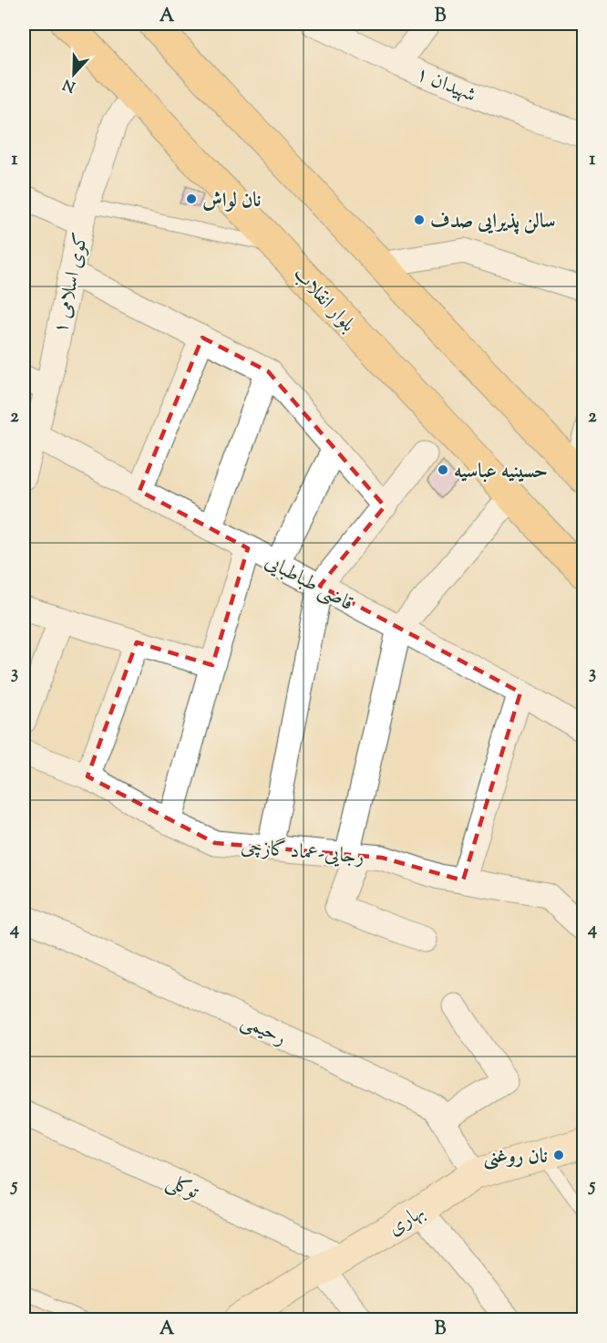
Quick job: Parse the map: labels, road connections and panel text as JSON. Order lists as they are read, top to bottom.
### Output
{
  "streets": {
    "main road": ["بلوار انقلاب"],
    "street": [
      "شهیدان ۱",
      "کوی اسلامی ۱",
      "قاضی طباطبایی",
      "رجایی-عماد گازچی",
      "رحیمی",
      "توکلی",
      "بهاری"
    ]
  },
  "crossings": [
    ["کوی اسلامی ۱", "بلوار انقلاب"],
    ["کوی اسلامی ۱", "قاضی طباطبایی"],
    ["رحیمی", "بهاری"],
    ["توکلی", "بهاری"]
  ],
  "places": [
    "نان لواش",
    "سالن پذیرایی صدف",
    "حسینیه عباسیه",
    "نان روغنی"
  ],
  "north": "bottom",
  "grid": {
    "columns": ["A", "B"],
    "rows": [
      "1",
      "2",
      "3",
      "4",
      "5"
    ]
  }
}
